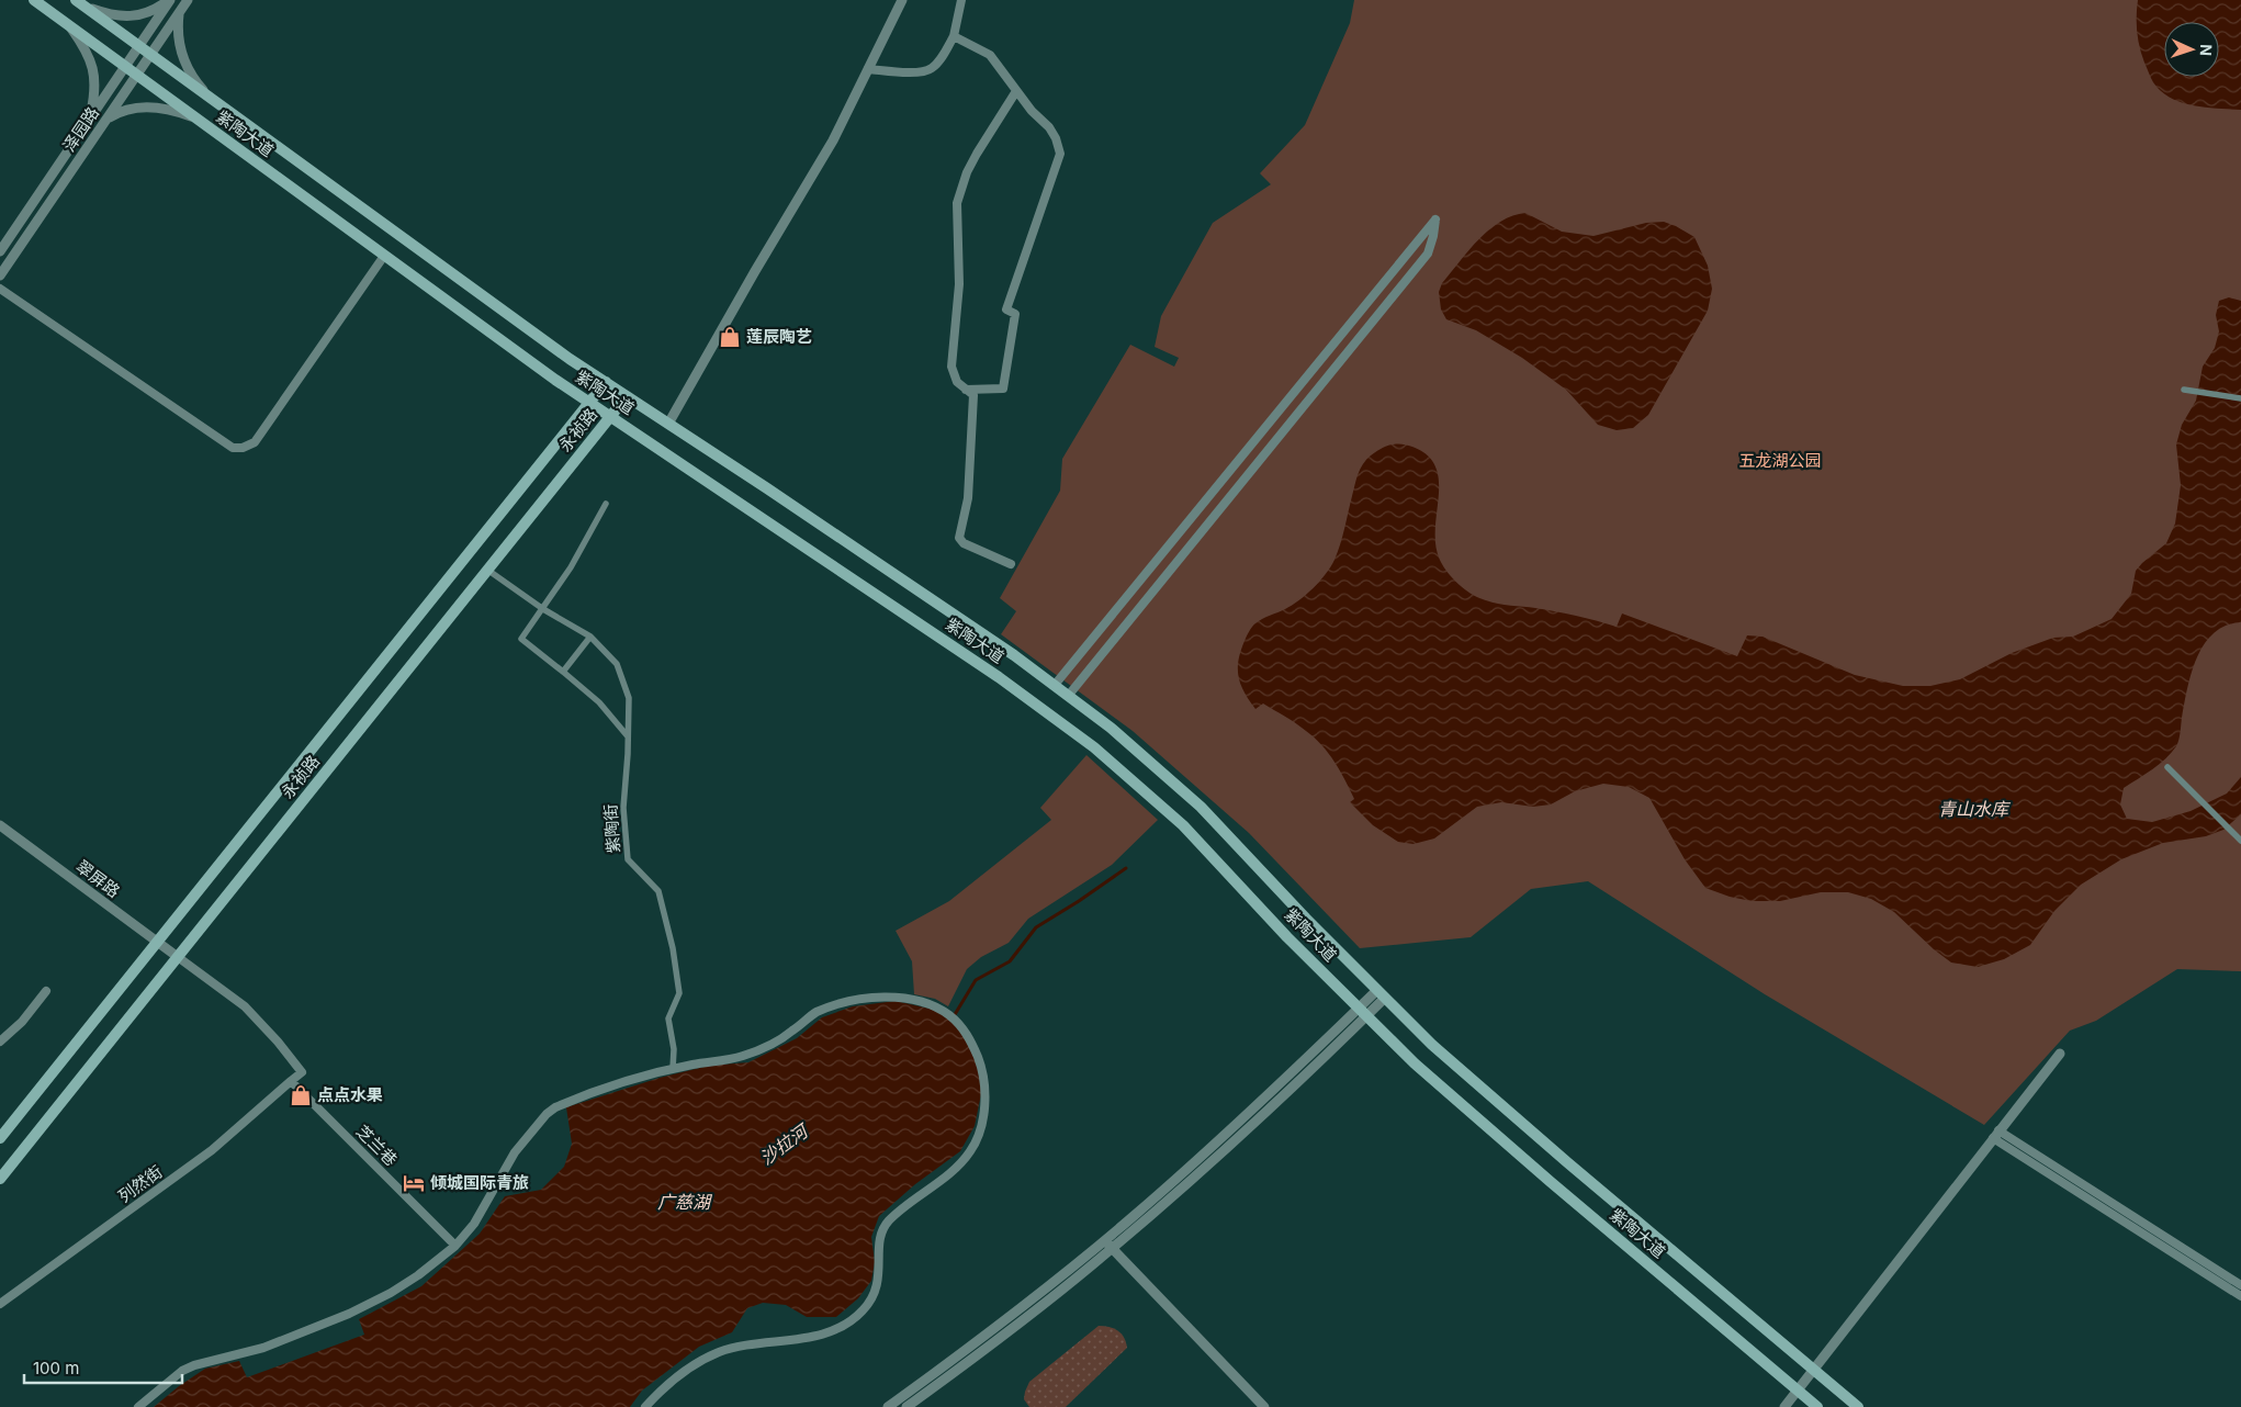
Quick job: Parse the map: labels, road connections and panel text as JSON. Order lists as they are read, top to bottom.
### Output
{
  "streets": {
    "main road": ["紫陶大道", "永祯路"],
    "street": [
      "泽园路",
      "紫陶街",
      "翠屏路",
      "芝兰巷",
      "列然街"
    ]
  },
  "crossings": [
    ["泽园路", "紫陶大道"],
    ["紫陶大道", "永祯路"],
    ["永祯路", "紫陶街"],
    ["永祯路", "翠屏路"],
    ["芝兰巷", "列然街"]
  ],
  "water": ["青山水库", "沙拉河", "广慈湖"],
  "parks": ["五龙湖公园"],
  "places": {
    "shop": ["莲辰陶艺", "点点水果"],
    "hotel": ["倾城国际青旅"]
  },
  "scale_bar": "100 m",
  "north": "right"
}
